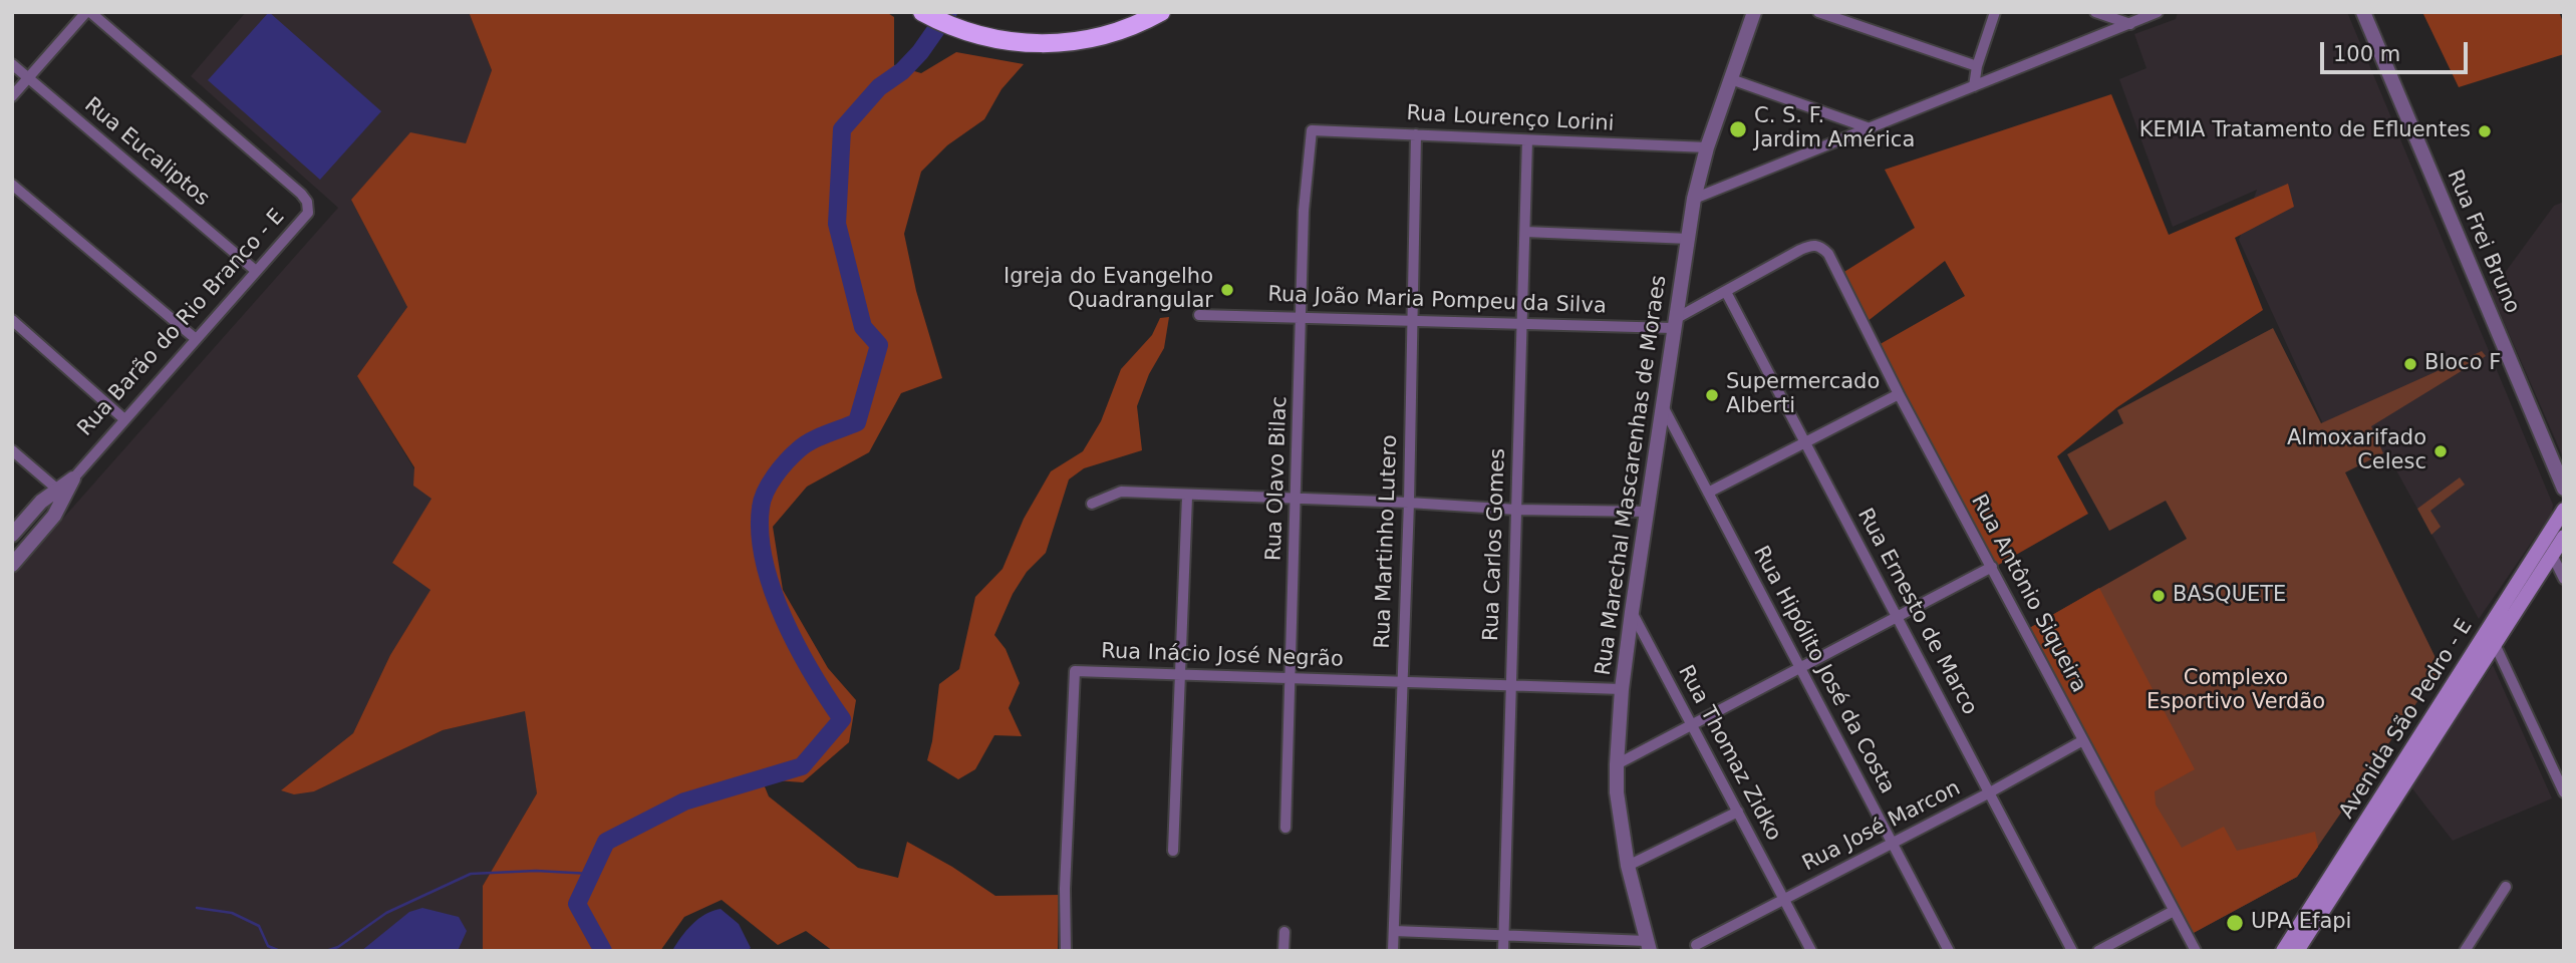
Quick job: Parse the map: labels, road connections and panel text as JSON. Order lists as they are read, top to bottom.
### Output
{
  "streets": {
    "main road": ["Avenida São Pedro - E"],
    "street": [
      "Rua Lourenço Lorini",
      "Rua Eucaliptos",
      "Rua Frei Bruno",
      "Rua João Maria Pompeu da Silva",
      "Rua Barão do Rio Branco - E",
      "Rua Marechal Mascarenhas de Moraes",
      "Rua Olavo Bilac",
      "Rua Martinho Lutero",
      "Rua Carlos Gomes",
      "Rua Antônio Siqueira",
      "Rua Ernesto de Marco",
      "Rua Inácio José Negrão",
      "Rua Hipólito José da Costa",
      "Rua Thomaz Zidko",
      "Rua José Marcon"
    ]
  },
  "crossings": [
    ["Rua Lourenço Lorini", "Rua Marechal Mascarenhas de Moraes"],
    ["Rua Lourenço Lorini", "Rua Olavo Bilac"],
    ["Rua Lourenço Lorini", "Rua Martinho Lutero"],
    ["Rua Lourenço Lorini", "Rua Carlos Gomes"],
    ["Rua Eucaliptos", "Rua Barão do Rio Branco - E"],
    ["Rua João Maria Pompeu da Silva", "Rua Marechal Mascarenhas de Moraes"],
    ["Rua João Maria Pompeu da Silva", "Rua Olavo Bilac"],
    ["Rua João Maria Pompeu da Silva", "Rua Martinho Lutero"],
    ["Rua João Maria Pompeu da Silva", "Rua Carlos Gomes"],
    ["Rua Marechal Mascarenhas de Moraes", "Rua Inácio José Negrão"],
    ["Rua Marechal Mascarenhas de Moraes", "Rua Hipólito José da Costa"],
    ["Rua Marechal Mascarenhas de Moraes", "Rua Thomaz Zidko"],
    ["Rua Olavo Bilac", "Rua Inácio José Negrão"],
    ["Rua Martinho Lutero", "Rua Inácio José Negrão"],
    ["Rua Carlos Gomes", "Rua Inácio José Negrão"],
    ["Rua Antônio Siqueira", "Rua Ernesto de Marco"],
    ["Rua Antônio Siqueira", "Rua José Marcon"],
    ["Rua Ernesto de Marco", "Rua José Marcon"],
    ["Rua Hipólito José da Costa", "Rua José Marcon"],
    ["Rua Thomaz Zidko", "Rua José Marcon"]
  ],
  "parks": ["Complexo Esportivo Verdão"],
  "places": [
    "C. S. F. Jardim América",
    "KEMIA Tratamento de Efluentes",
    "Igreja do Evangelho Quadrangular",
    "Bloco F",
    "Supermercado Alberti",
    "Almoxarifado Celesc",
    "BASQUETE",
    "UPA Efapi"
  ],
  "scale_bar": "100 m"
}
